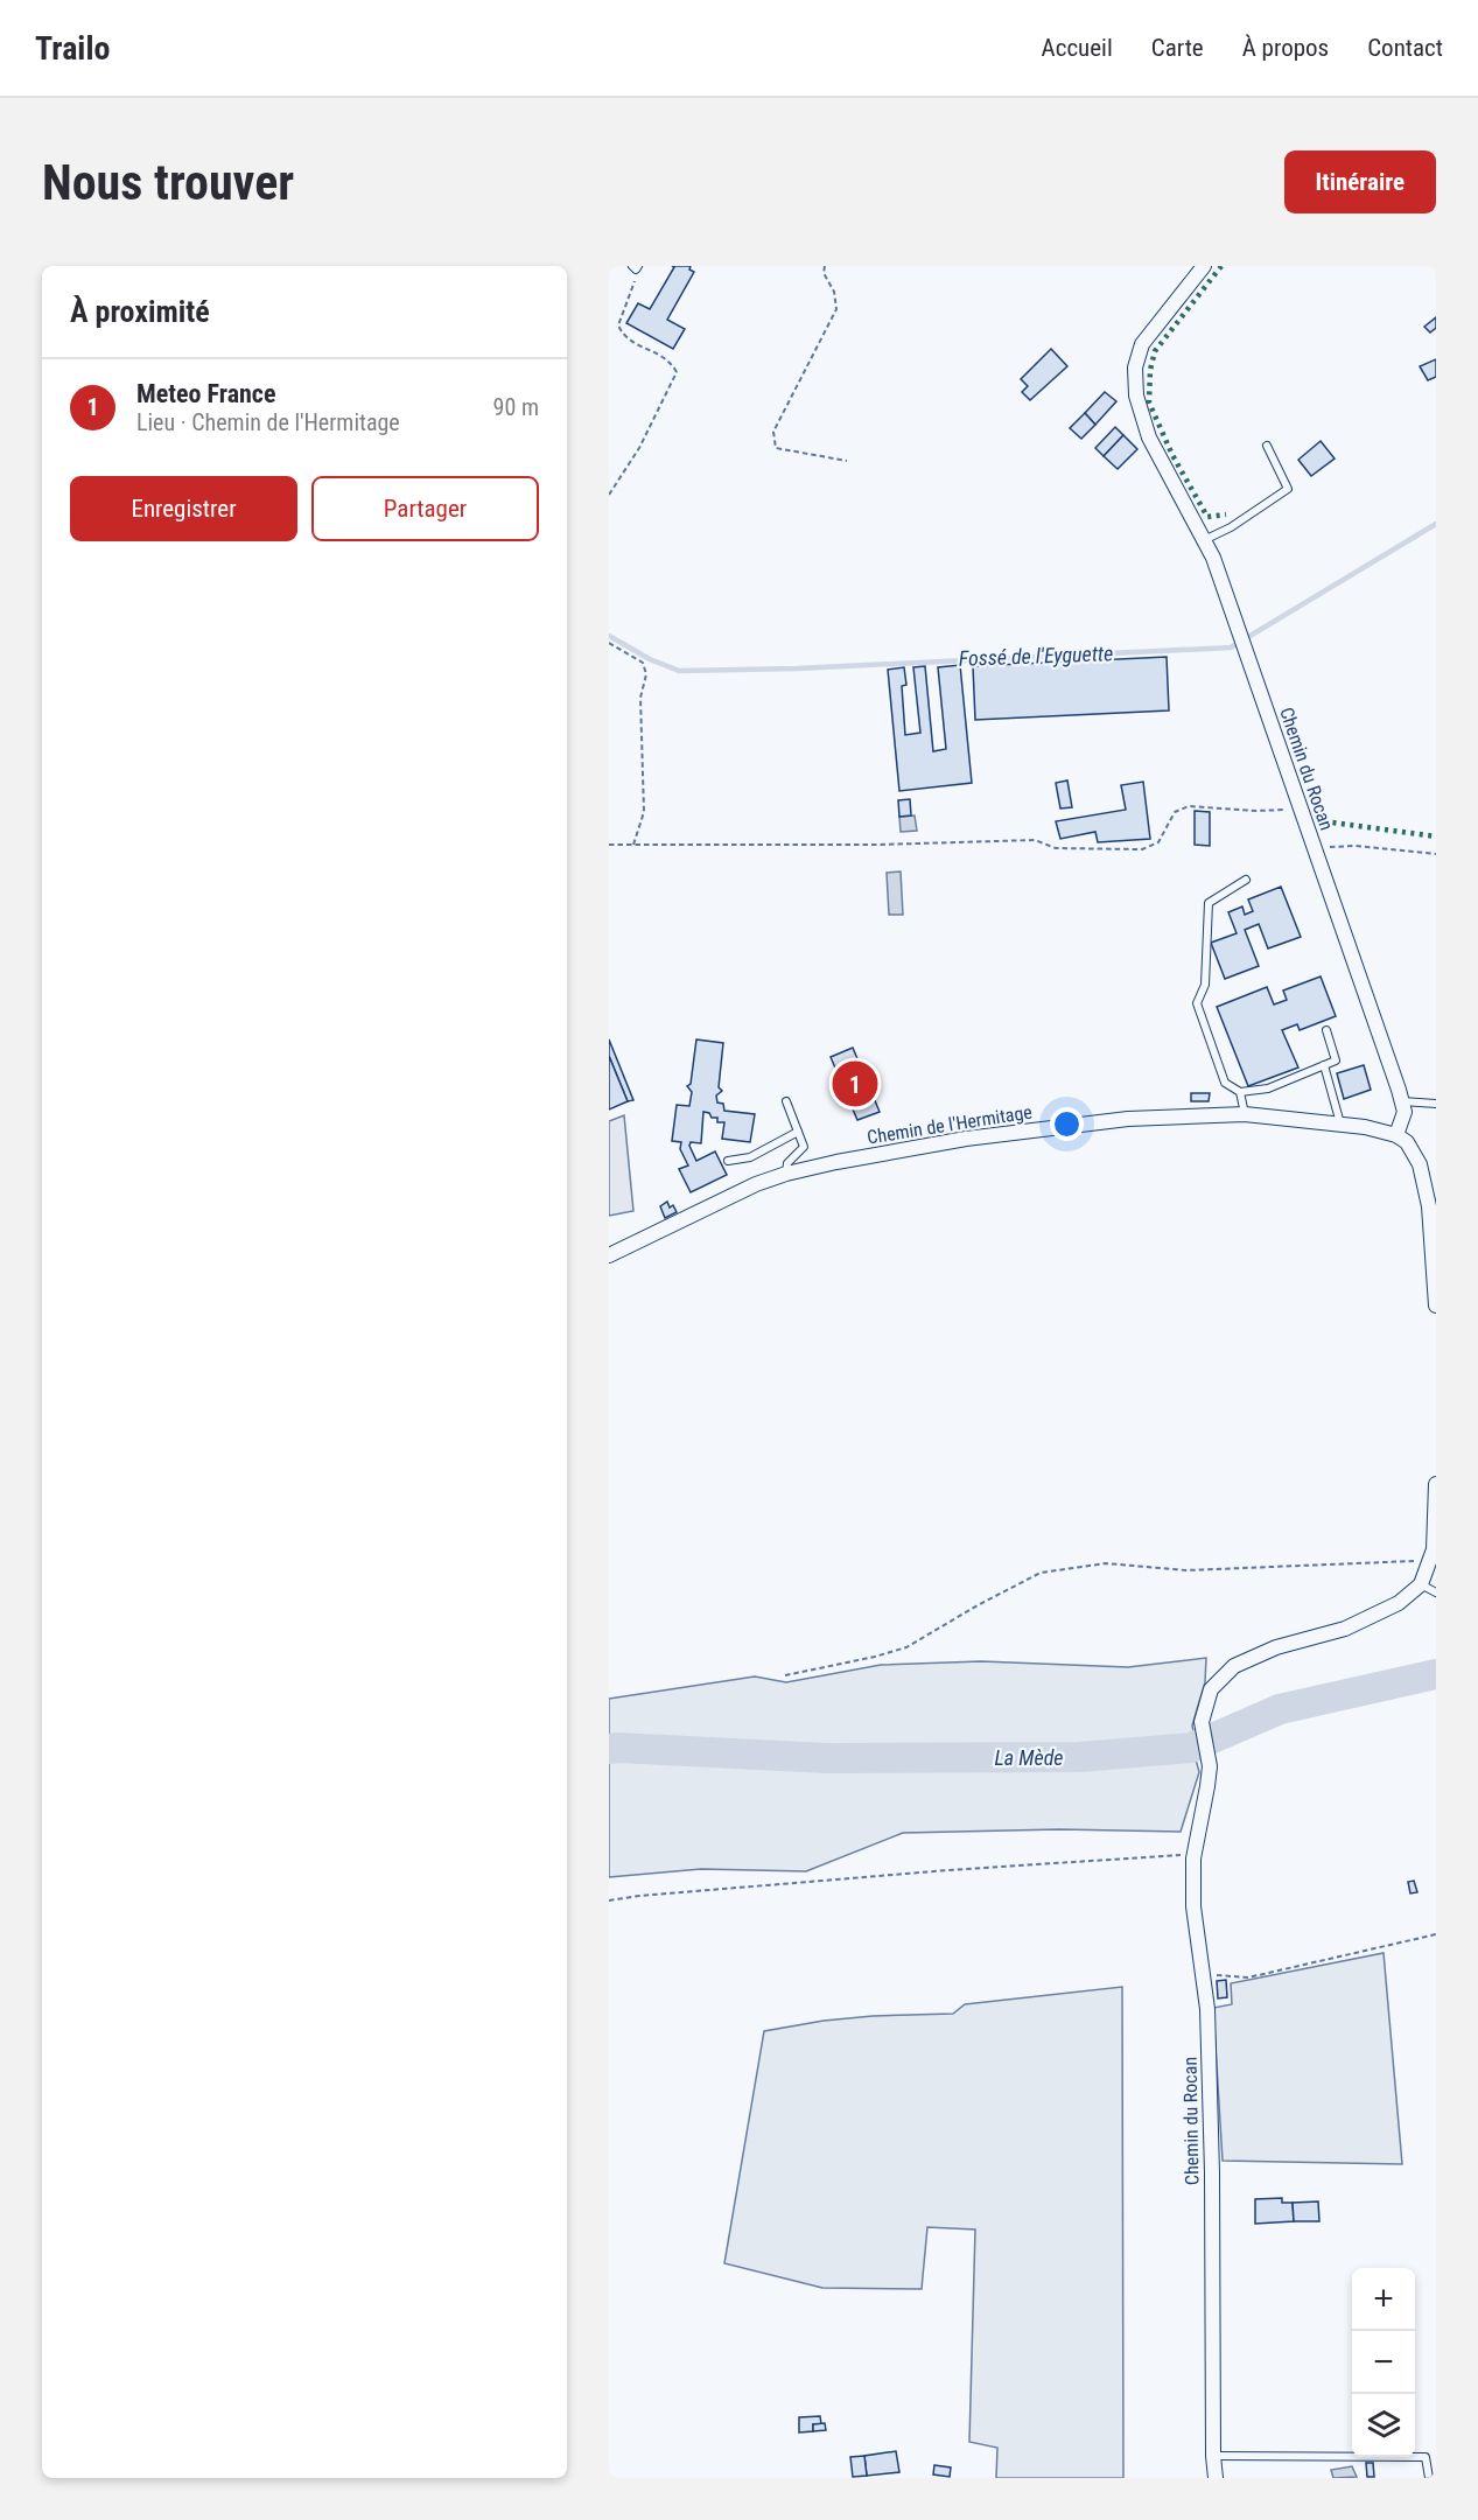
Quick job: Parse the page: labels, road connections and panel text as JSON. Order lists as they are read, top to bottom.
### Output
{
  "streets": {
    "street": ["Chemin du Rocan", "Chemin de l'Hermitage"]
  },
  "crossings": [
    ["Chemin du Rocan", "Chemin de l'Hermitage"]
  ],
  "water": ["Fossé de l'Eyguette", "La Mède"],
  "page": {
    "header": "Trailo",
    "nav": [
      "Accueil",
      "Carte",
      "À propos",
      "Contact"
    ],
    "buttons": [
      "Itinéraire",
      ["Enregistrer", "Partager"]
    ],
    "title": "Nous trouver",
    "heading": "À proximité",
    "list": [
      {
        "mark": "1",
        "name": "Meteo France",
        "note": "Lieu · Chemin de l'Hermitage",
        "value": "90 m"
      }
    ],
    "pins": "1",
    "map_buttons": ["+", "−"]
  }
}
